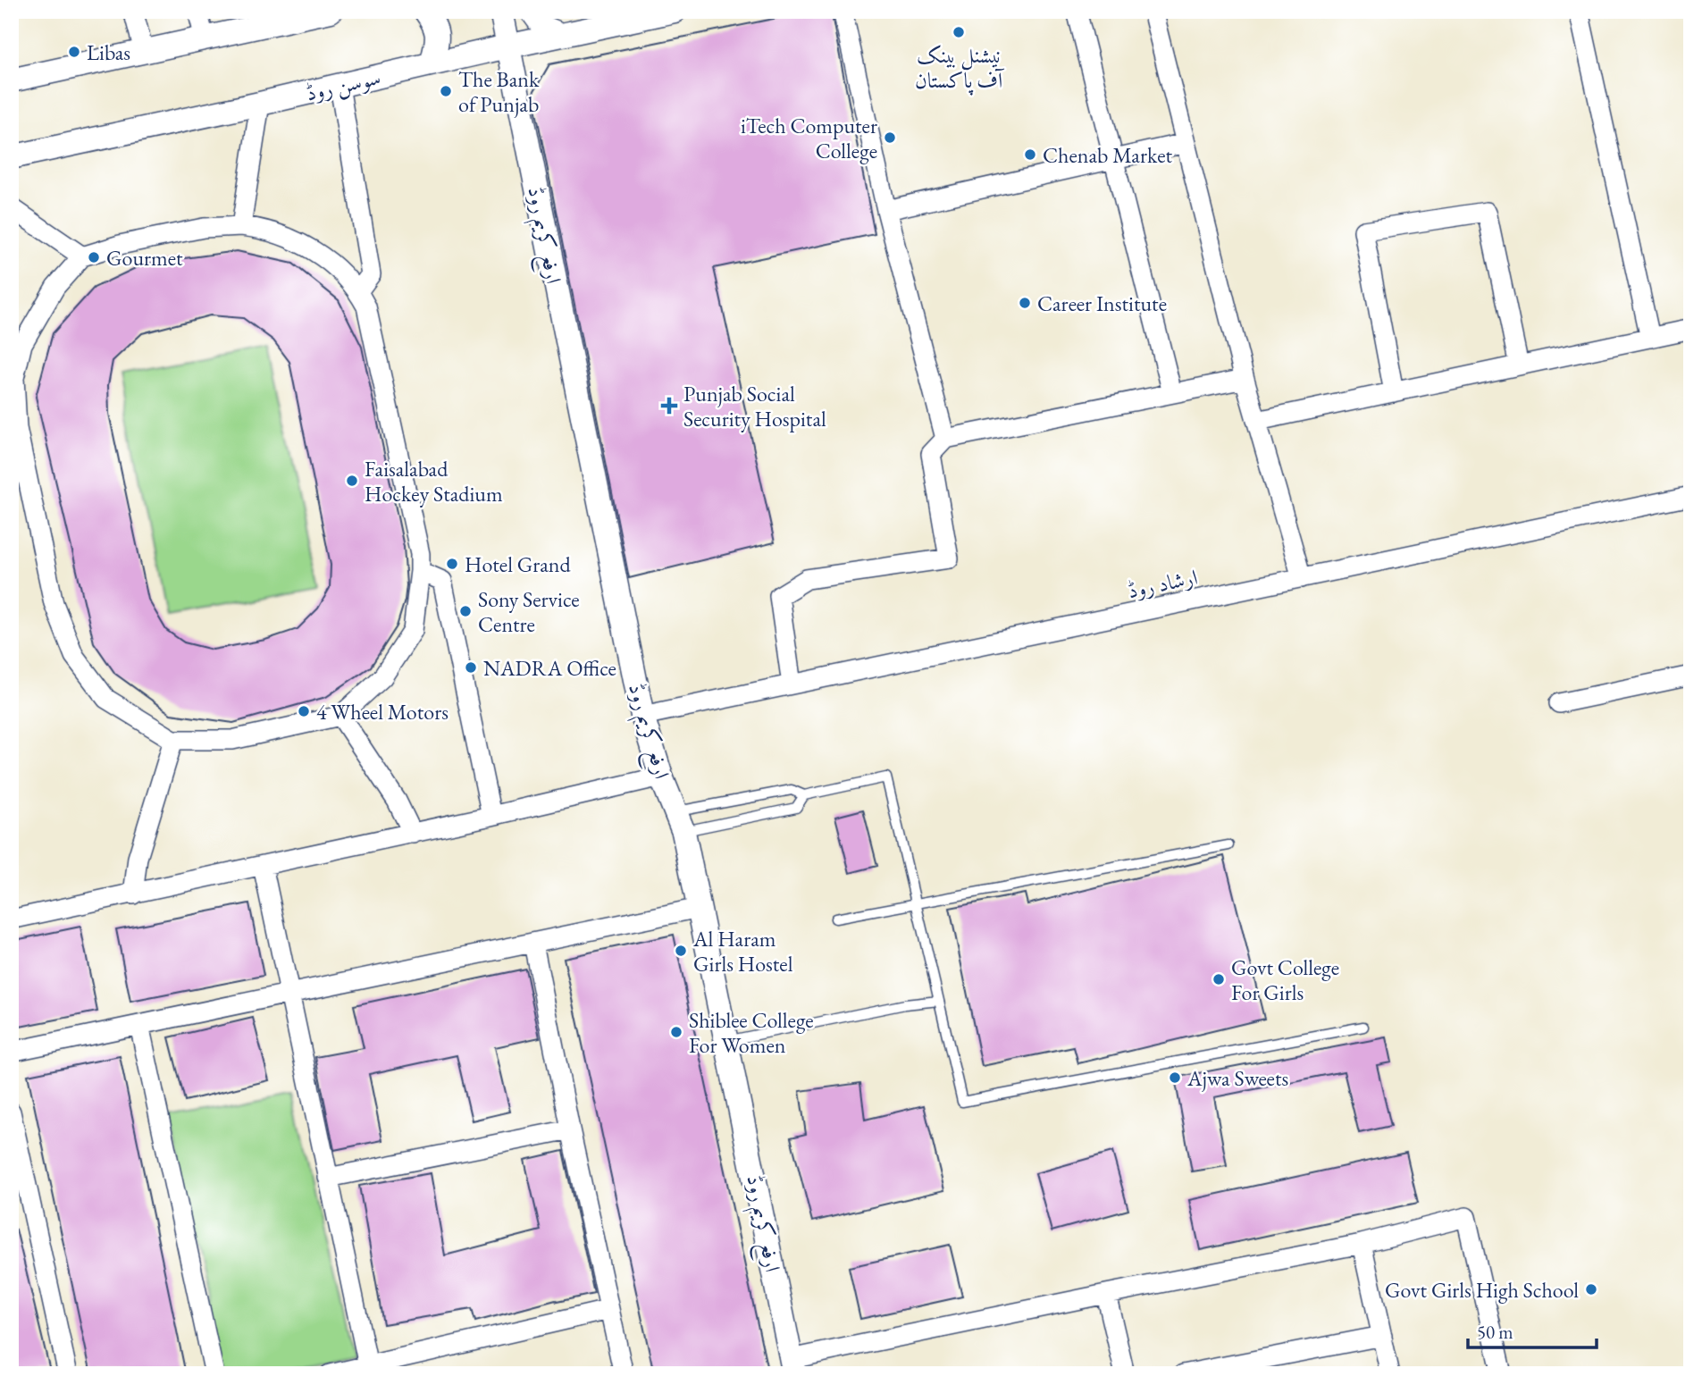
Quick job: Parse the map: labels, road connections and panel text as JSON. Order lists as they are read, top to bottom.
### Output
{
  "streets": {
    "street": ["سوسن روڈ", "ارفع کریم روڈ", "ارشاد روڈ"]
  },
  "crossings": [
    ["سوسن روڈ", "ارفع کریم روڈ"],
    ["ارفع کریم روڈ", "ارشاد روڈ"]
  ],
  "places": {
    "other": [
      "نیشنل بینک آف پاکستان",
      "Libas",
      "The Bank of Punjab",
      "iTech Computer College",
      "Chenab Market",
      "Gourmet",
      "Career Institute",
      "Faisalabad Hockey Stadium",
      "Hotel Grand",
      "Sony Service Centre",
      "NADRA Office",
      "4 Wheel Motors",
      "Al Haram Girls Hostel",
      "Govt College For Girls",
      "Shiblee College For Women",
      "Ajwa Sweets",
      "Govt Girls High School"
    ],
    "health": ["Punjab Social Security Hospital"]
  },
  "scale_bar": "50 m"
}
